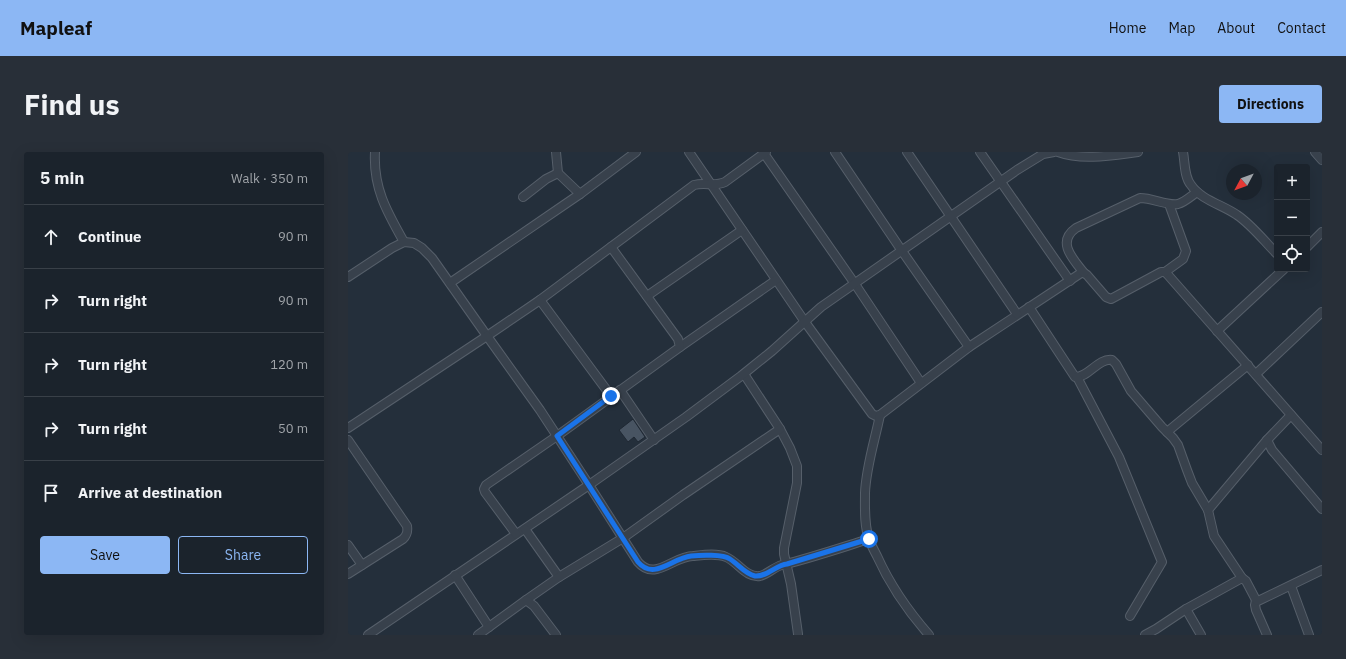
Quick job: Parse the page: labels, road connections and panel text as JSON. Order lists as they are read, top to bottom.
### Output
{
  "north": "bottom left",
  "page": {
    "header": "Mapleaf",
    "nav": [
      "Home",
      "Map",
      "About",
      "Contact"
    ],
    "buttons": [
      "Directions",
      ["Save", "Share"]
    ],
    "title": "Find us",
    "heading": ["5 min", "Walk · 350 m"],
    "map_buttons": ["+", "−"],
    "list": [
      ["Continue", "90 m"],
      ["Turn right", "90 m"],
      ["Turn right", "120 m"],
      ["Turn right", "50 m"],
      "Arrive at destination"
    ]
  }
}
